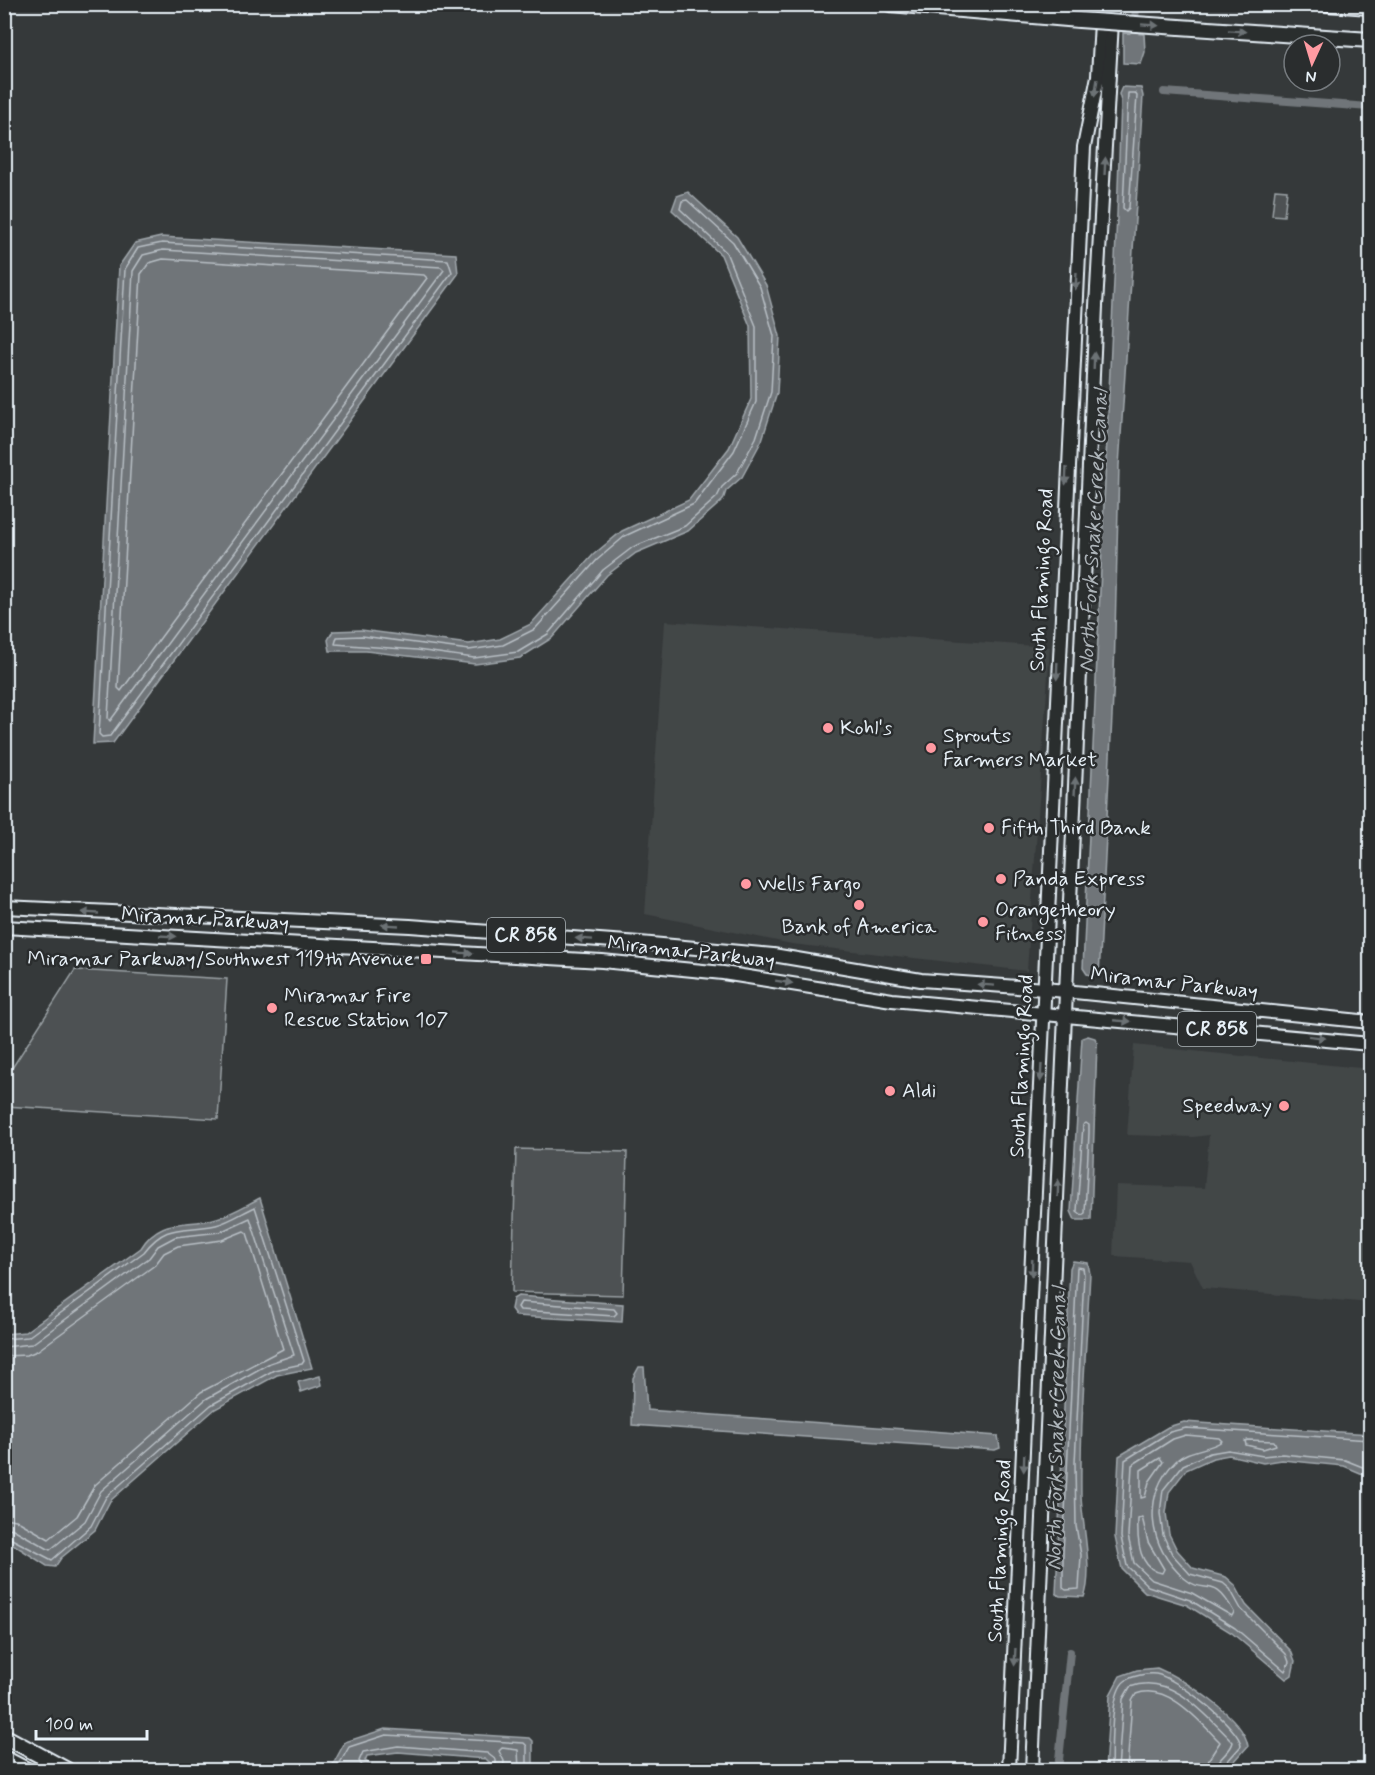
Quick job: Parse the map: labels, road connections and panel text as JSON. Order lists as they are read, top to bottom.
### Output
{
  "streets": {
    "main road": ["South Flamingo Road", "Miramar Parkway", "CR 858"]
  },
  "crossings": [
    ["South Flamingo Road", "Miramar Parkway"]
  ],
  "water": ["North Fork Snake Creek Canal"],
  "places": {
    "other": [
      "Kohl's",
      "Sprouts Farmers Market",
      "Fifth Third Bank",
      "Panda Express",
      "Wells Fargo",
      "Bank of America",
      "Orangetheory Fitness",
      "Miramar Fire Rescue Station 107",
      "Aldi",
      "Speedway"
    ],
    "transit": ["Miramar Parkway/Southwest 119th Avenue"]
  },
  "scale_bar": "100 m",
  "north": "bottom"
}
